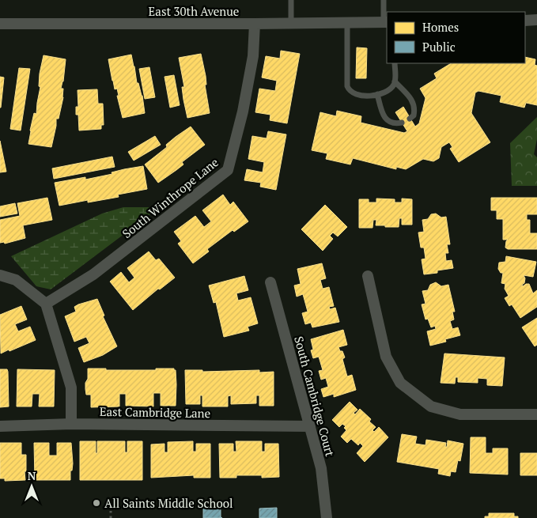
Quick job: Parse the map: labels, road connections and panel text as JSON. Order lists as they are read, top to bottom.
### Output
{
  "streets": {
    "street": [
      "East 30th Avenue",
      "South Winthrope Lane",
      "South Cambridge Court",
      "East Cambridge Lane"
    ]
  },
  "crossings": [
    ["East 30th Avenue", "South Winthrope Lane"],
    ["South Cambridge Court", "East Cambridge Lane"]
  ],
  "places": ["All Saints Middle School"],
  "legend": ["Homes", "Public"],
  "north": "top"
}
